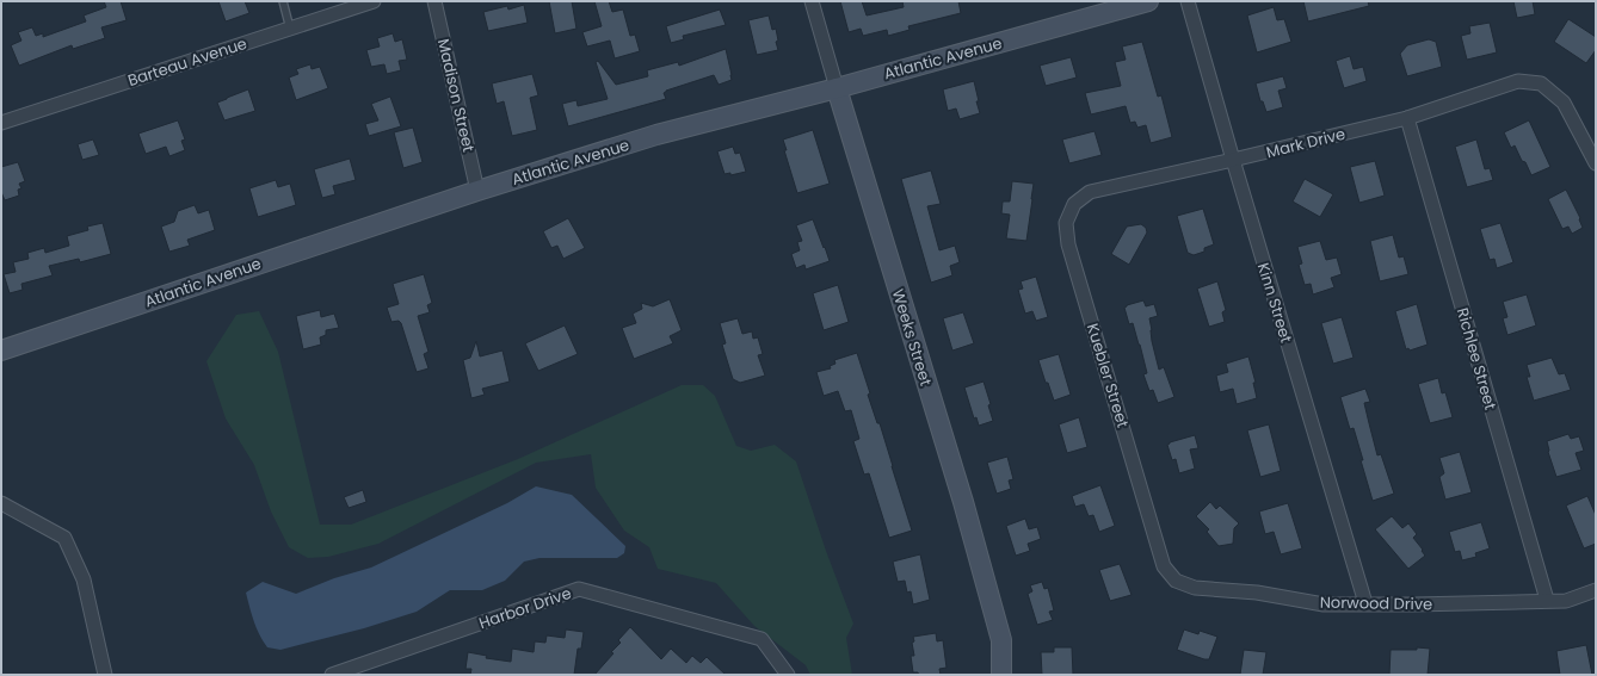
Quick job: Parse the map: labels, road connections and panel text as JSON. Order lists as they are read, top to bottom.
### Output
{
  "streets": {
    "main road": ["Atlantic Avenue", "Weeks Street"],
    "street": [
      "Barteau Avenue",
      "Madison Street",
      "Mark Drive",
      "Kinn Street",
      "Richlee Street",
      "Kuebler Street",
      "Norwood Drive",
      "Harbor Drive"
    ]
  },
  "crossings": [
    ["Atlantic Avenue", "Madison Street"],
    ["Atlantic Avenue", "Weeks Street"],
    ["Mark Drive", "Kinn Street"],
    ["Mark Drive", "Richlee Street"],
    ["Mark Drive", "Kuebler Street"],
    ["Kinn Street", "Norwood Drive"],
    ["Richlee Street", "Norwood Drive"],
    ["Kuebler Street", "Norwood Drive"]
  ]
}
